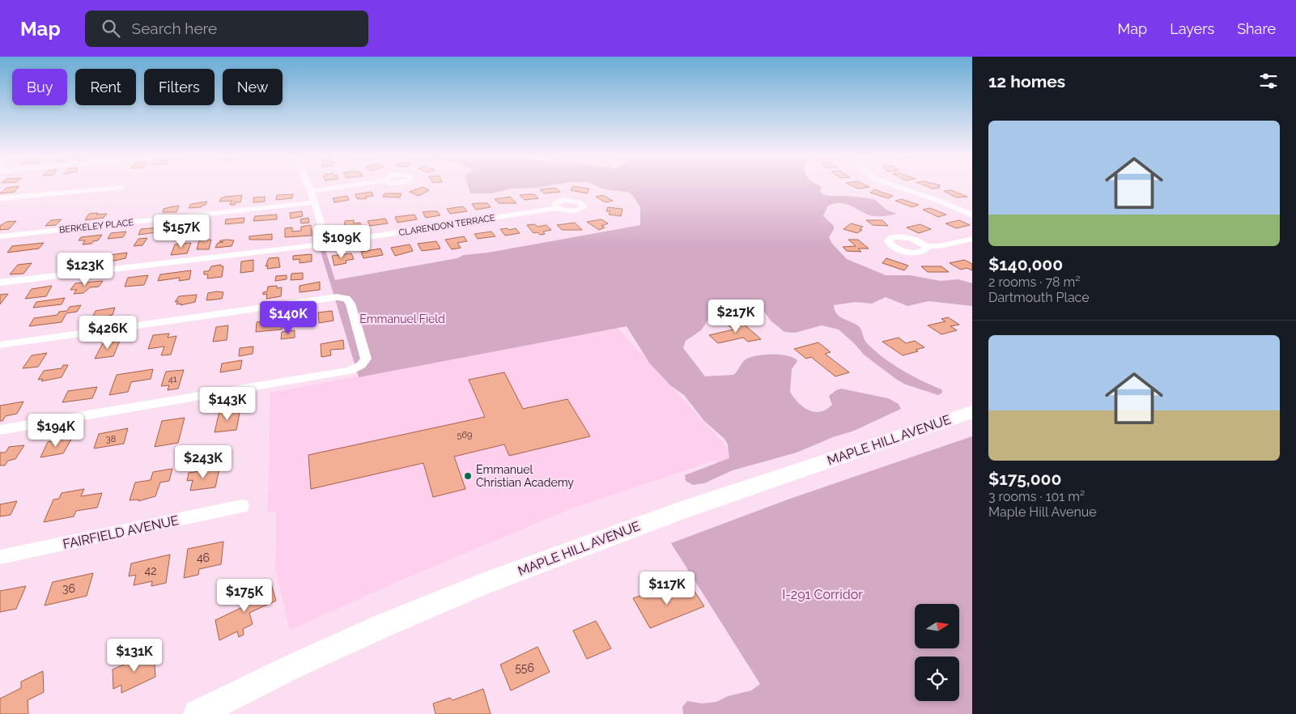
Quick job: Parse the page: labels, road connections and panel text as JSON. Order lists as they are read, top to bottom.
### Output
{
  "streets": {
    "main road": ["MAPLE HILL AVENUE"],
    "street": ["CLARENDON TERRACE", "BERKELEY PLACE", "FAIRFIELD AVENUE"]
  },
  "parks": ["Emmanuel Field", "I-291 Corridor"],
  "places": ["Emmanuel Christian Academy"],
  "house_numbers": [
    "41",
    "569",
    "38",
    "46",
    "42",
    "36",
    "556"
  ],
  "north": "right",
  "page": {
    "header": "Map",
    "search": "Search here",
    "nav": ["Map", "Layers", "Share"],
    "heading": "12 homes",
    "chip": [
      "Buy",
      "Rent",
      "Filters",
      "New"
    ],
    "list": [
      {
        "name": "$140,000",
        "note": "2 rooms · 78 m² · Dartmouth Place"
      },
      {
        "name": "$175,000",
        "note": "3 rooms · 101 m² · Maple Hill Avenue"
      }
    ],
    "price": [
      "$157K",
      "$109K",
      "$123K",
      "$217K",
      "$140K",
      "$426K",
      "$143K",
      "$194K",
      "$243K",
      "$117K",
      "$175K",
      "$131K"
    ]
  }
}
